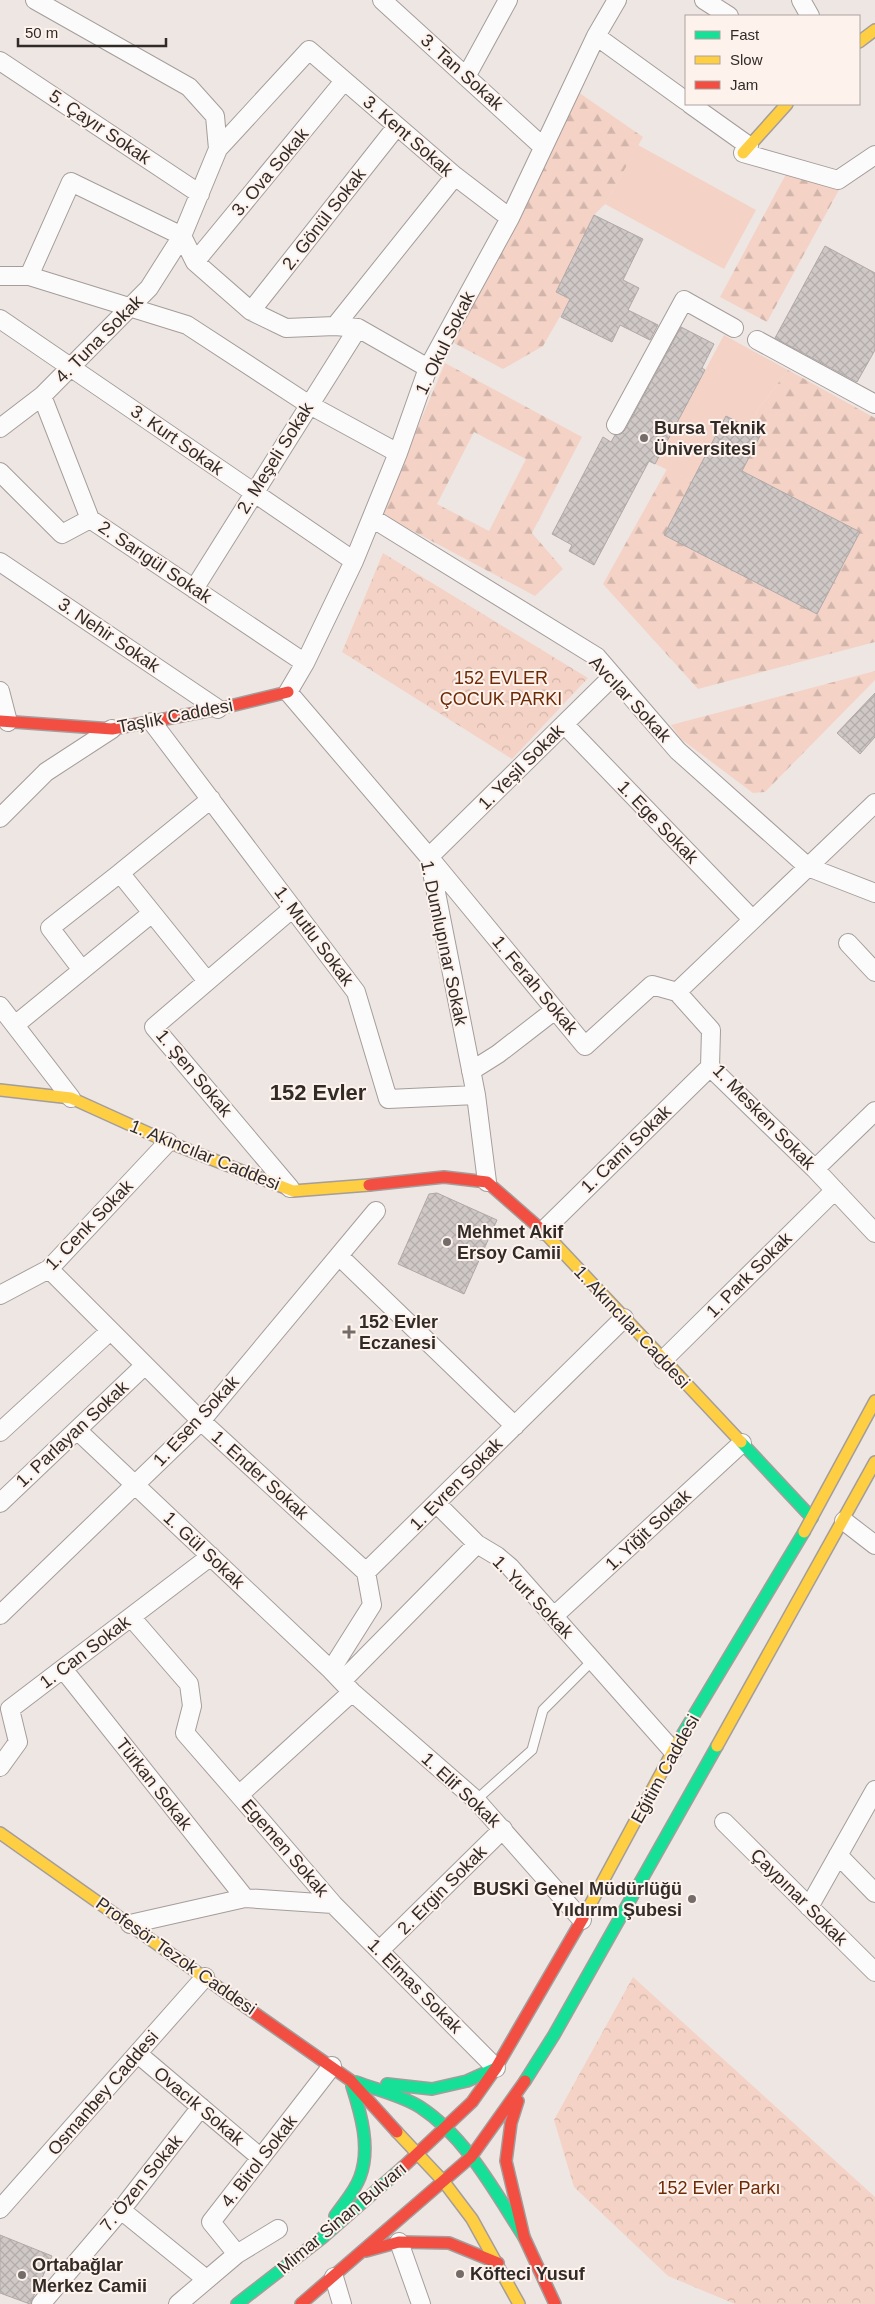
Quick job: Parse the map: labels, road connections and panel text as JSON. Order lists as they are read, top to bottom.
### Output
{
  "streets": {
    "main road": [
      "Taşlık Caddesi",
      "1. Akıncılar Caddesi",
      "Eğitim Caddesi",
      "Profesör Tezok Caddesi",
      "Mimar Sinan Bulvarı"
    ],
    "street": [
      "3. Tan Sokak",
      "5. Çayır Sokak",
      "3. Kent Sokak",
      "3. Ova Sokak",
      "2. Gönül Sokak",
      "4. Tuna Sokak",
      "1. Okul Sokak",
      "3. Kurt Sokak",
      "2. Meşeli Sokak",
      "2. Sarıgül Sokak",
      "3. Nehir Sokak",
      "Avcılar Sokak",
      "1. Yeşil Sokak",
      "1. Ege Sokak",
      "1. Mutlu Sokak",
      "1. Dumlupınar Sokak",
      "1. Ferah Sokak",
      "1. Şen Sokak",
      "1. Mesken Sokak",
      "1. Cami Sokak",
      "1. Cenk Sokak",
      "1. Park Sokak",
      "1. Esen Sokak",
      "1. Parlayan Sokak",
      "1. Ender Sokak",
      "1. Evren Sokak",
      "1. Yiğit Sokak",
      "1. Gül Sokak",
      "1. Yurt Sokak",
      "1. Can Sokak",
      "Türkan Sokak",
      "1. Elif Sokak",
      "Egemen Sokak",
      "2. Ergin Sokak",
      "Çaypınar Sokak",
      "1. Elmas Sokak",
      "Osmanbey Caddesi",
      "Ovacık Sokak",
      "4. Birol Sokak",
      "7. Özen Sokak"
    ]
  },
  "crossings": [
    ["3. Tan Sokak", "1. Okul Sokak"],
    ["5. Çayır Sokak", "4. Tuna Sokak"],
    ["3. Kent Sokak", "3. Ova Sokak"],
    ["3. Kent Sokak", "2. Gönül Sokak"],
    ["3. Kent Sokak", "4. Tuna Sokak"],
    ["3. Kent Sokak", "1. Okul Sokak"],
    ["4. Tuna Sokak", "3. Kurt Sokak"],
    ["4. Tuna Sokak", "2. Sarıgül Sokak"],
    ["1. Okul Sokak", "3. Kurt Sokak"],
    ["1. Okul Sokak", "2. Sarıgül Sokak"],
    ["1. Okul Sokak", "Avcılar Sokak"],
    ["1. Okul Sokak", "Taşlık Caddesi"],
    ["1. Okul Sokak", "1. Dumlupınar Sokak"],
    ["3. Kurt Sokak", "2. Meşeli Sokak"],
    ["2. Meşeli Sokak", "2. Sarıgül Sokak"],
    ["3. Nehir Sokak", "Taşlık Caddesi"],
    ["Avcılar Sokak", "1. Yeşil Sokak"],
    ["Taşlık Caddesi", "1. Mutlu Sokak"],
    ["Taşlık Caddesi", "1. Dumlupınar Sokak"],
    ["1. Yeşil Sokak", "1. Ege Sokak"],
    ["1. Yeşil Sokak", "1. Dumlupınar Sokak"],
    ["1. Yeşil Sokak", "1. Ferah Sokak"],
    ["1. Mutlu Sokak", "1. Dumlupınar Sokak"],
    ["1. Mutlu Sokak", "1. Şen Sokak"],
    ["1. Dumlupınar Sokak", "1. Ferah Sokak"],
    ["1. Dumlupınar Sokak", "1. Akıncılar Caddesi"],
    ["1. Ferah Sokak", "1. Mesken Sokak"],
    ["1. Şen Sokak", "1. Akıncılar Caddesi"],
    ["1. Mesken Sokak", "1. Cami Sokak"],
    ["1. Mesken Sokak", "1. Park Sokak"],
    ["1. Cami Sokak", "1. Akıncılar Caddesi"],
    ["1. Akıncılar Caddesi", "1. Cenk Sokak"],
    ["1. Akıncılar Caddesi", "1. Park Sokak"],
    ["1. Akıncılar Caddesi", "1. Evren Sokak"],
    ["1. Akıncılar Caddesi", "1. Yiğit Sokak"],
    ["1. Akıncılar Caddesi", "Eğitim Caddesi"],
    ["1. Cenk Sokak", "1. Ender Sokak"],
    ["1. Esen Sokak", "1. Ender Sokak"],
    ["1. Esen Sokak", "1. Gül Sokak"],
    ["1. Parlayan Sokak", "1. Ender Sokak"],
    ["1. Parlayan Sokak", "1. Gül Sokak"],
    ["1. Ender Sokak", "1. Evren Sokak"],
    ["1. Yiğit Sokak", "1. Yurt Sokak"],
    ["1. Gül Sokak", "1. Yurt Sokak"],
    ["1. Gül Sokak", "1. Can Sokak"],
    ["1. Gül Sokak", "1. Elif Sokak"],
    ["1. Gül Sokak", "Egemen Sokak"],
    ["1. Yurt Sokak", "Eğitim Caddesi"],
    ["1. Yurt Sokak", "1. Elif Sokak"],
    ["1. Yurt Sokak", "Egemen Sokak"],
    ["1. Can Sokak", "Türkan Sokak"],
    ["Eğitim Caddesi", "1. Elif Sokak"],
    ["Eğitim Caddesi", "1. Elmas Sokak"],
    ["Eğitim Caddesi", "Mimar Sinan Bulvarı"],
    ["1. Elif Sokak", "Egemen Sokak"],
    ["1. Elif Sokak", "2. Ergin Sokak"],
    ["Egemen Sokak", "1. Elmas Sokak"],
    ["2. Ergin Sokak", "1. Elmas Sokak"],
    ["Profesör Tezok Caddesi", "Osmanbey Caddesi"],
    ["Profesör Tezok Caddesi", "4. Birol Sokak"],
    ["Osmanbey Caddesi", "Ovacık Sokak"],
    ["Ovacık Sokak", "4. Birol Sokak"],
    ["Ovacık Sokak", "7. Özen Sokak"]
  ],
  "districts": ["152 Evler"],
  "parks": ["152 EVLER ÇOCUK PARKI", "152 Evler Parkı"],
  "places": {
    "other": [
      "Bursa Teknik Üniversitesi",
      "Mehmet Akif Ersoy Camii",
      "BUSKİ Genel Müdürlüğü Yıldırım Şubesi",
      "Köfteci Yusuf",
      "Ortabağlar Merkez Camii"
    ],
    "health": ["152 Evler Eczanesi"]
  },
  "legend": ["Fast", "Slow", "Jam"],
  "scale_bar": "50 m"
}
